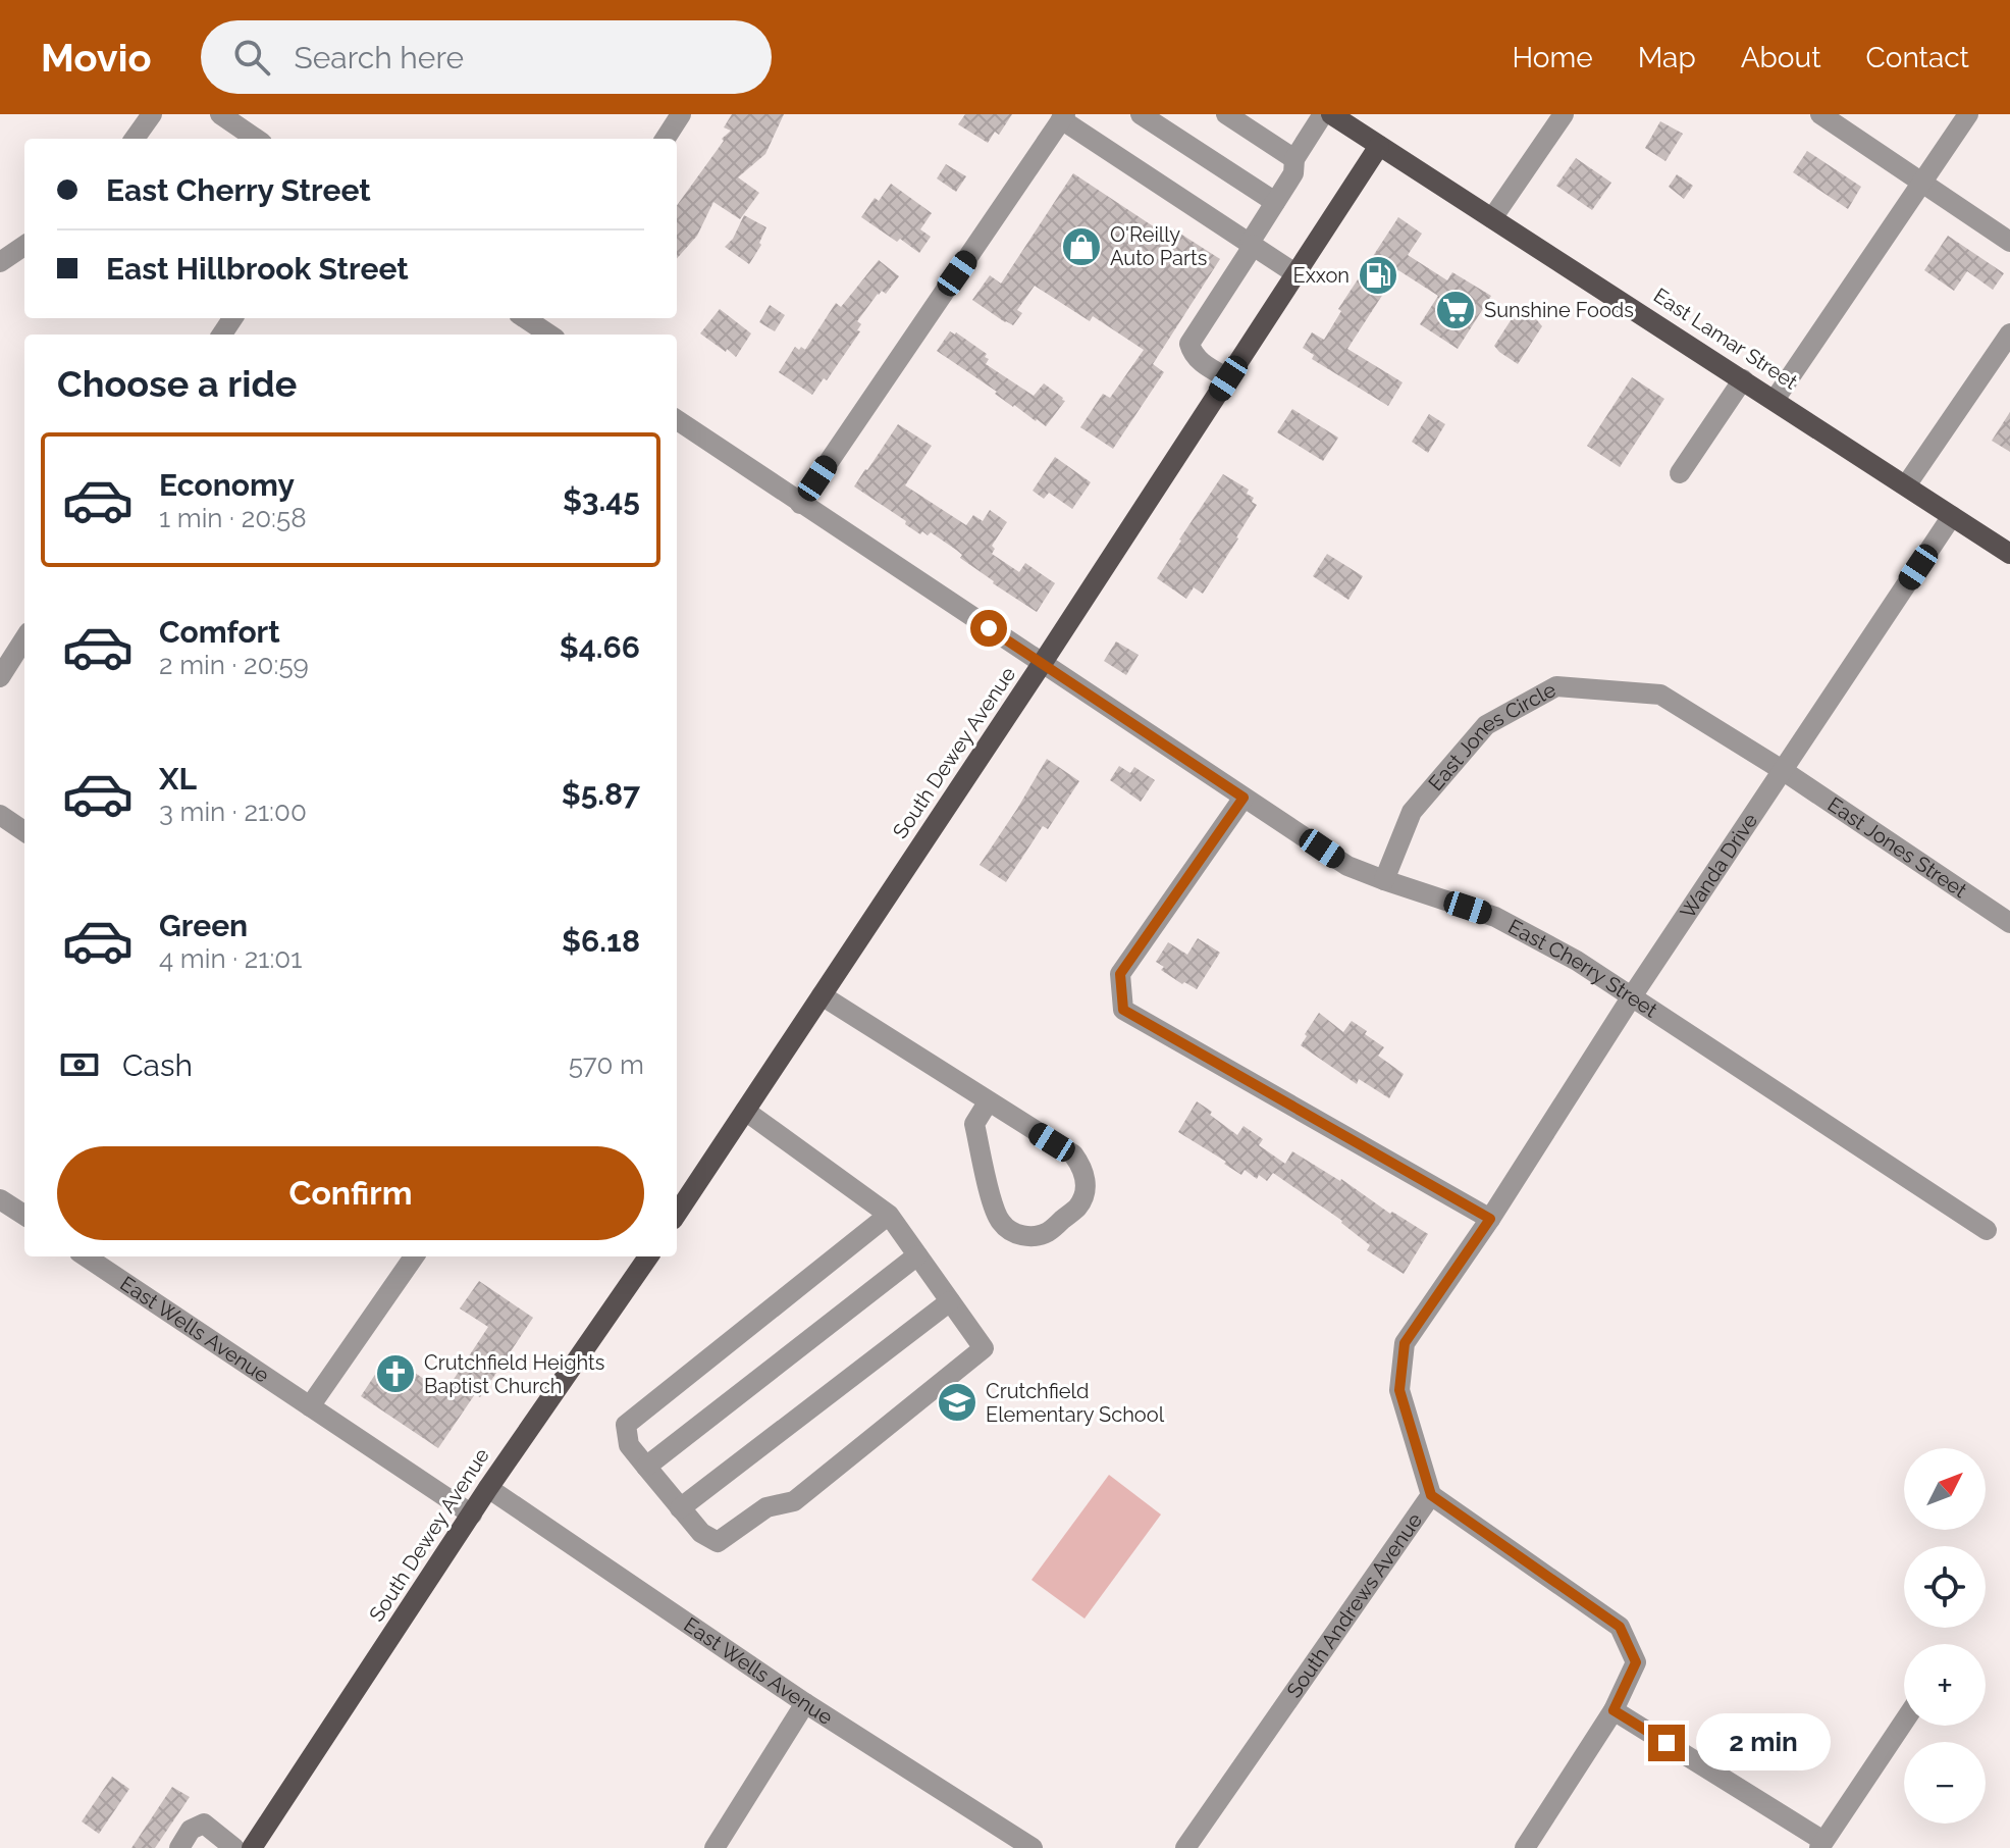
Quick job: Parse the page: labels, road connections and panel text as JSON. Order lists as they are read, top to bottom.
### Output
{
  "streets": {
    "main road": ["East Lamar Street", "South Dewey Avenue"],
    "street": [
      "East Jones Circle",
      "East Jones Street",
      "Wanda Drive",
      "East Cherry Street",
      "East Wells Avenue",
      "South Andrews Avenue"
    ]
  },
  "crossings": [
    ["East Lamar Street", "South Dewey Avenue"],
    ["East Lamar Street", "Wanda Drive"],
    ["East Jones Circle", "East Jones Street"],
    ["East Jones Circle", "Wanda Drive"],
    ["East Jones Circle", "East Cherry Street"],
    ["South Dewey Avenue", "East Cherry Street"],
    ["South Dewey Avenue", "East Wells Avenue"],
    ["East Jones Street", "Wanda Drive"],
    ["Wanda Drive", "East Cherry Street"],
    ["Wanda Drive", "South Andrews Avenue"]
  ],
  "places": {
    "shop": ["O'Reilly Auto Parts"],
    "fuel station": ["Exxon"],
    "supermarket": ["Sunshine Foods"],
    "church": ["Crutchfield Heights Baptist Church"],
    "school or university": ["Crutchfield Elementary School"]
  },
  "north": "top right",
  "page": {
    "header": "Movio",
    "search": "Search here",
    "nav": [
      "Home",
      "Map",
      "About",
      "Contact"
    ],
    "banner": ["East Cherry Street", "East Hillbrook Street"],
    "heading": "Choose a ride",
    "list": [
      {
        "name": "Economy",
        "note": "1 min · 20:58",
        "value": "$3.45"
      },
      {
        "name": "Comfort",
        "note": "2 min · 20:59",
        "value": "$4.66"
      },
      {
        "name": "XL",
        "note": "3 min · 21:00",
        "value": "$5.87"
      },
      {
        "name": "Green",
        "note": "4 min · 21:01",
        "value": "$6.18"
      }
    ],
    "pay": ["Cash", "570 m"],
    "buttons": "Confirm",
    "map_buttons": ["+", "−"],
    "bubble": "2 min"
  }
}
